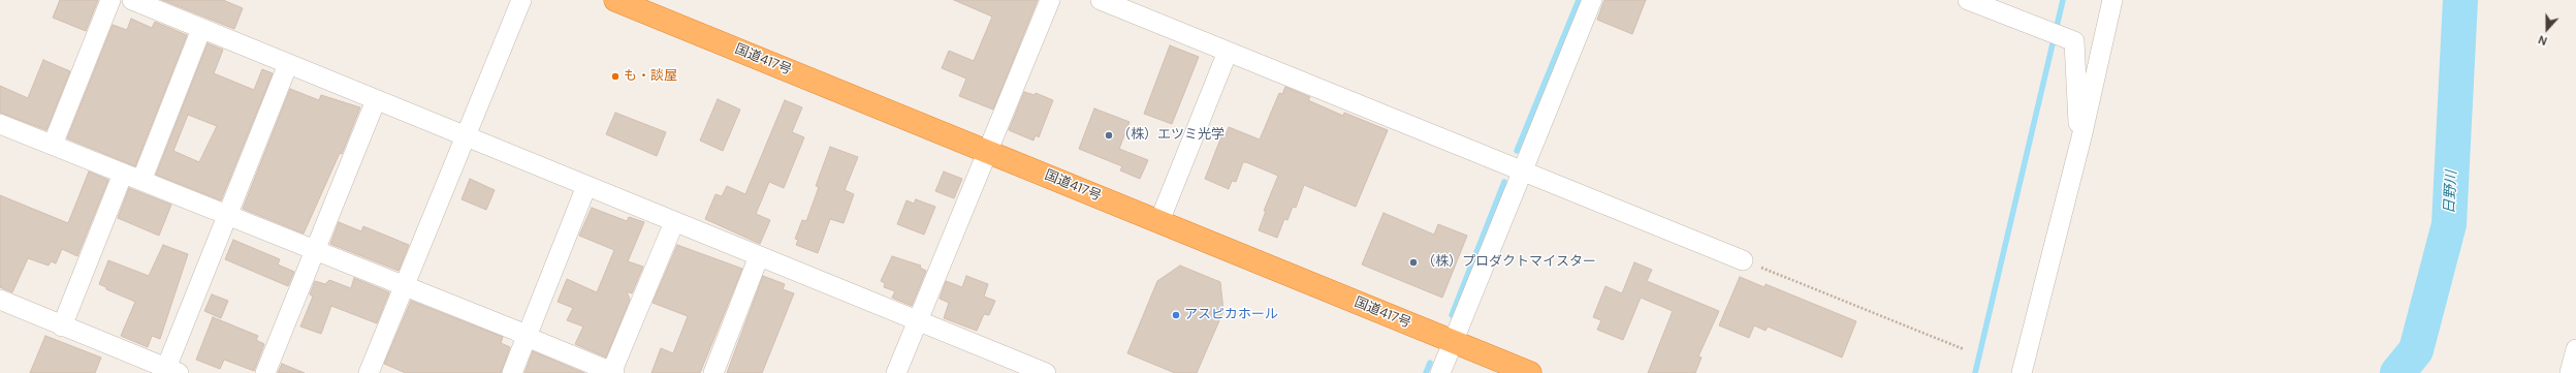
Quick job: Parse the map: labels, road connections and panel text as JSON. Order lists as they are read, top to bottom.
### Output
{
  "streets": {
    "highway": ["国道417号"]
  },
  "water": ["日野川"],
  "places": [
    "も・談屋",
    "（株）エツミ光学",
    "（株）プロダクトマイスター",
    "アスピカホール"
  ],
  "north": "bottom"
}
